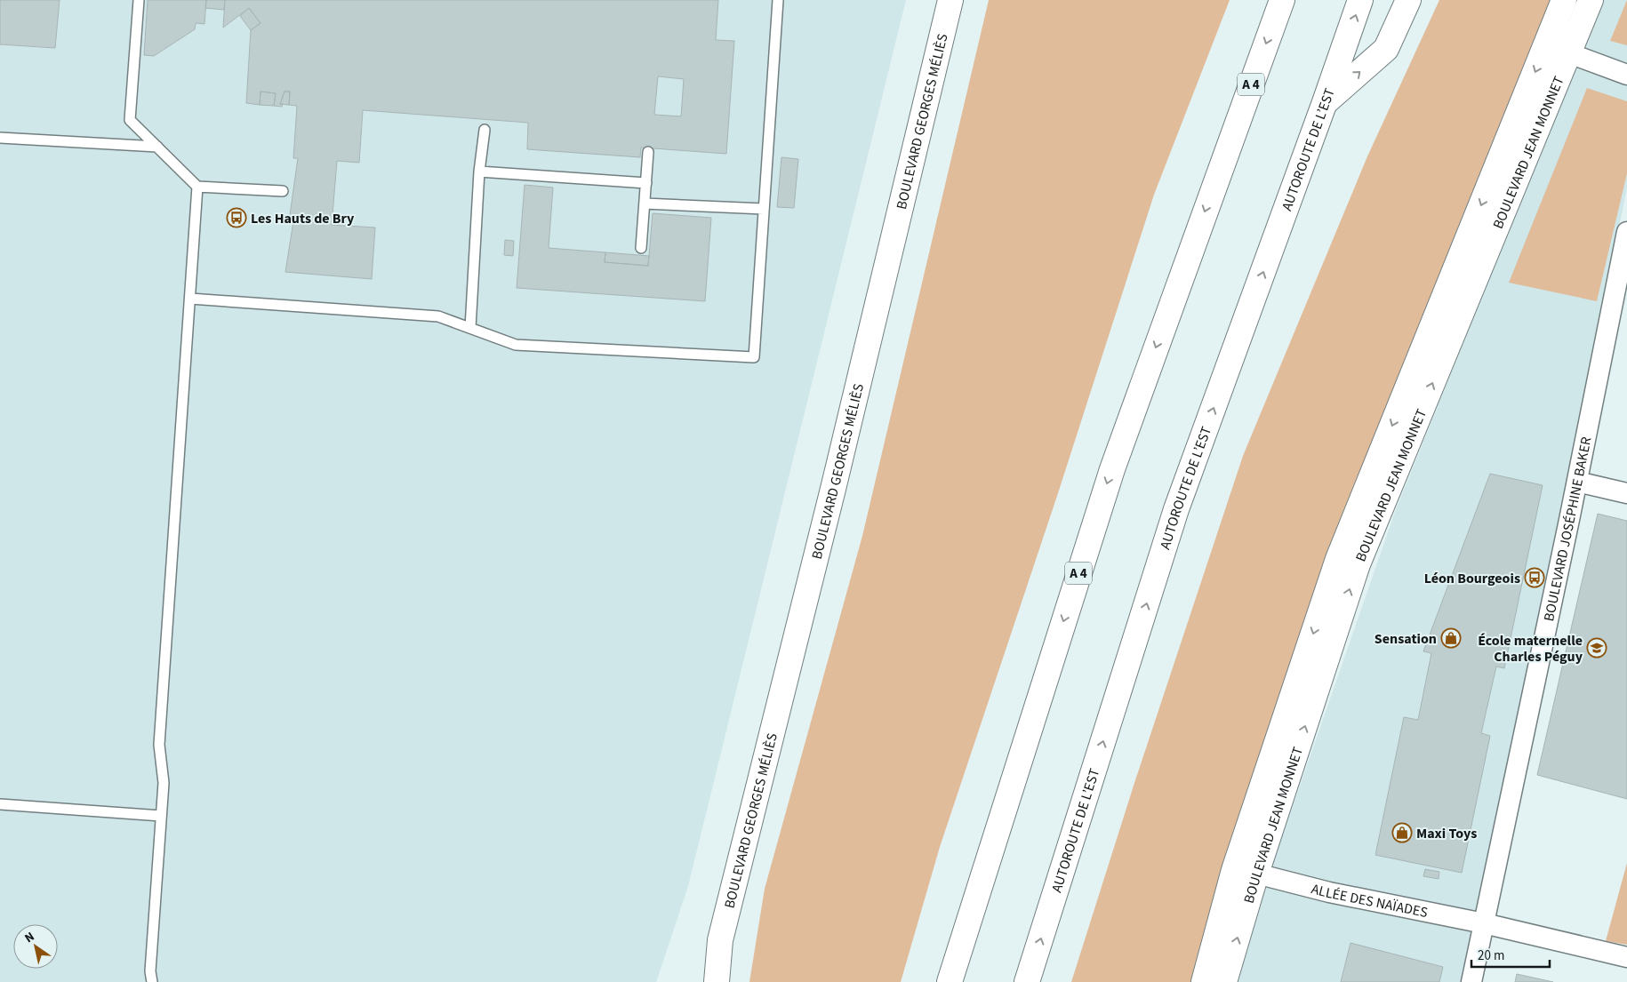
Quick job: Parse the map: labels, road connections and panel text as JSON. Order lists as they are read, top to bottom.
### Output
{
  "streets": {
    "main road": [
      "A 4",
      "BOULEVARD GEORGES MÉLIÈS",
      "AUTOROUTE DE L’EST",
      "BOULEVARD JEAN MONNET"
    ],
    "street": ["BOULEVARD JOSÉPHINE BAKER", "ALLÉE DES NAÏADES"]
  },
  "crossings": [
    ["BOULEVARD JEAN MONNET", "ALLÉE DES NAÏADES"],
    ["BOULEVARD JOSÉPHINE BAKER", "ALLÉE DES NAÏADES"]
  ],
  "places": {
    "bus stop": ["Les Hauts de Bry", "Léon Bourgeois"],
    "shop": ["Sensation", "Maxi Toys"],
    "school or university": ["École maternelle Charles Péguy"]
  },
  "scale_bar": "20 m",
  "north": "top left"
}
